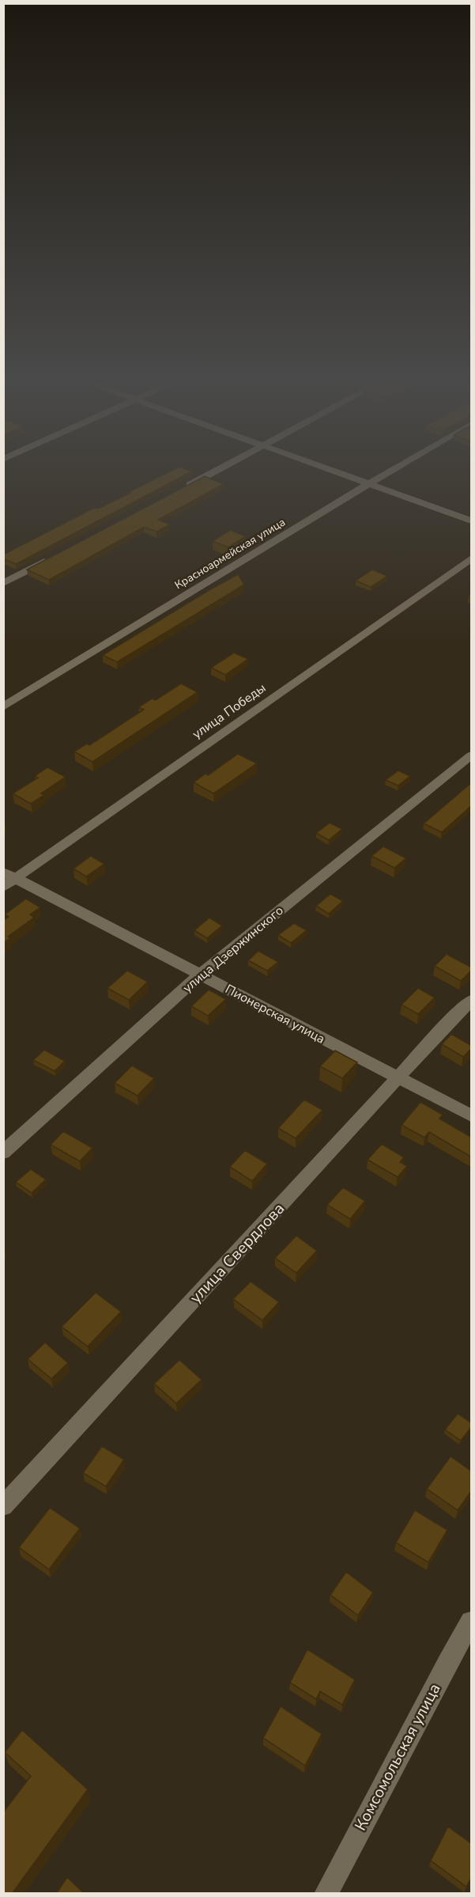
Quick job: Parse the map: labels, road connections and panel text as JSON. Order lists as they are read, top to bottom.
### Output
{
  "streets": {
    "street": [
      "Красноармейская улица",
      "улица Победы",
      "улица Дзержинского",
      "Пионерская улица",
      "улица Свердлова",
      "Комсомольская улица"
    ]
  },
  "crossings": [
    ["улица Победы", "Пионерская улица"],
    ["улица Дзержинского", "Пионерская улица"],
    ["Пионерская улица", "улица Свердлова"]
  ]
}
